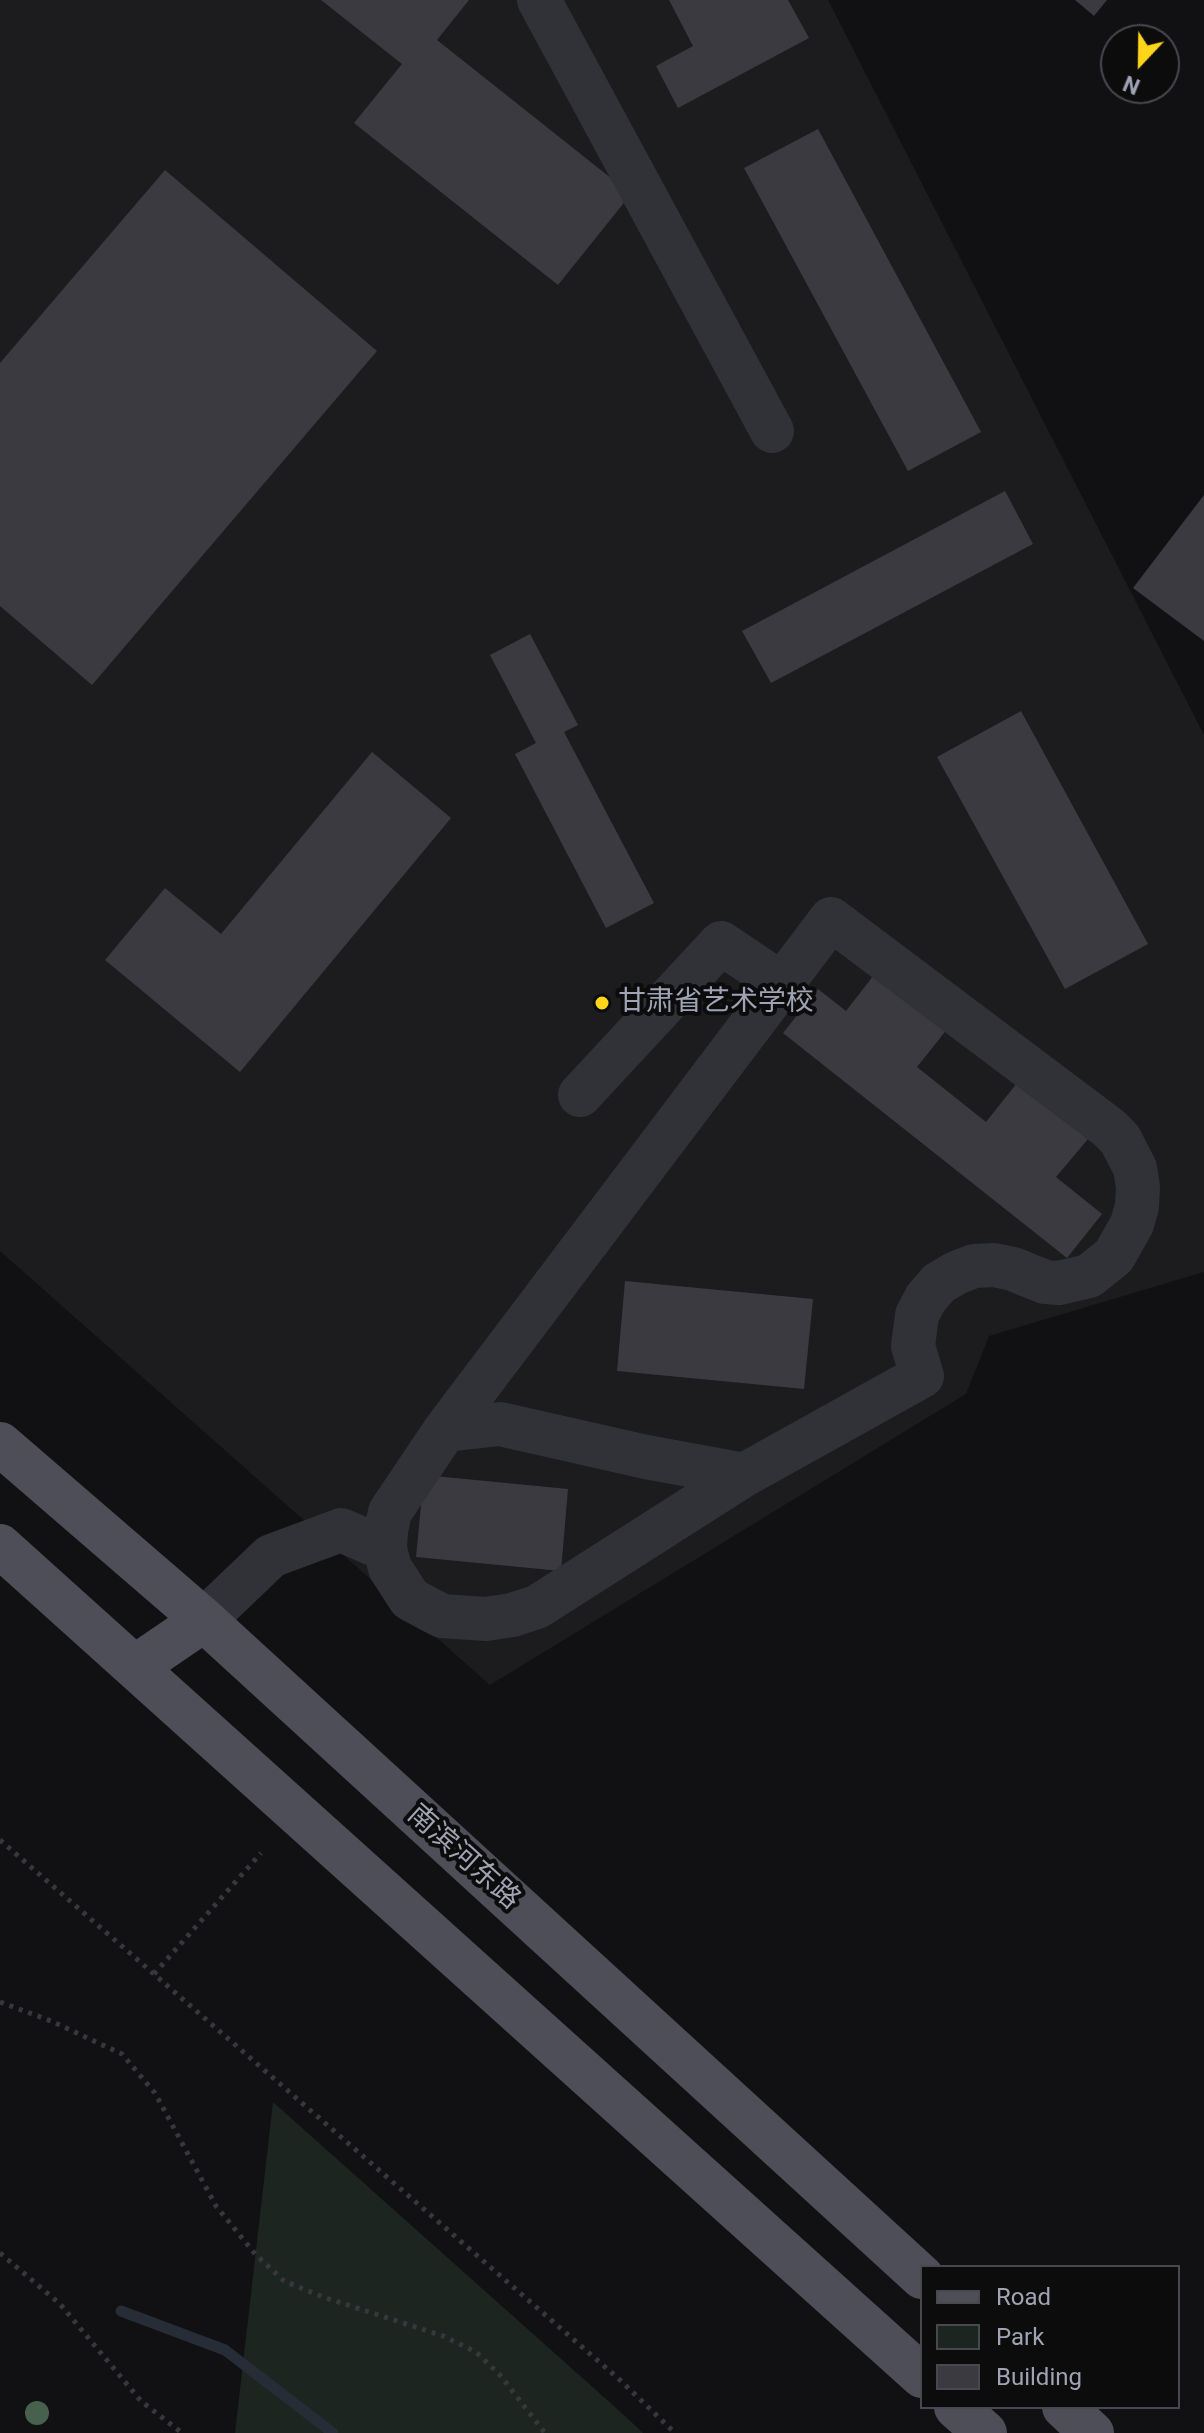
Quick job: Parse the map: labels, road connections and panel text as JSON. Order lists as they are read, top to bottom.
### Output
{
  "streets": {
    "main road": ["南滨河东路"]
  },
  "places": ["甘肃省艺术学校"],
  "legend": ["Road", "Park", "Building"],
  "north": "bottom"
}
